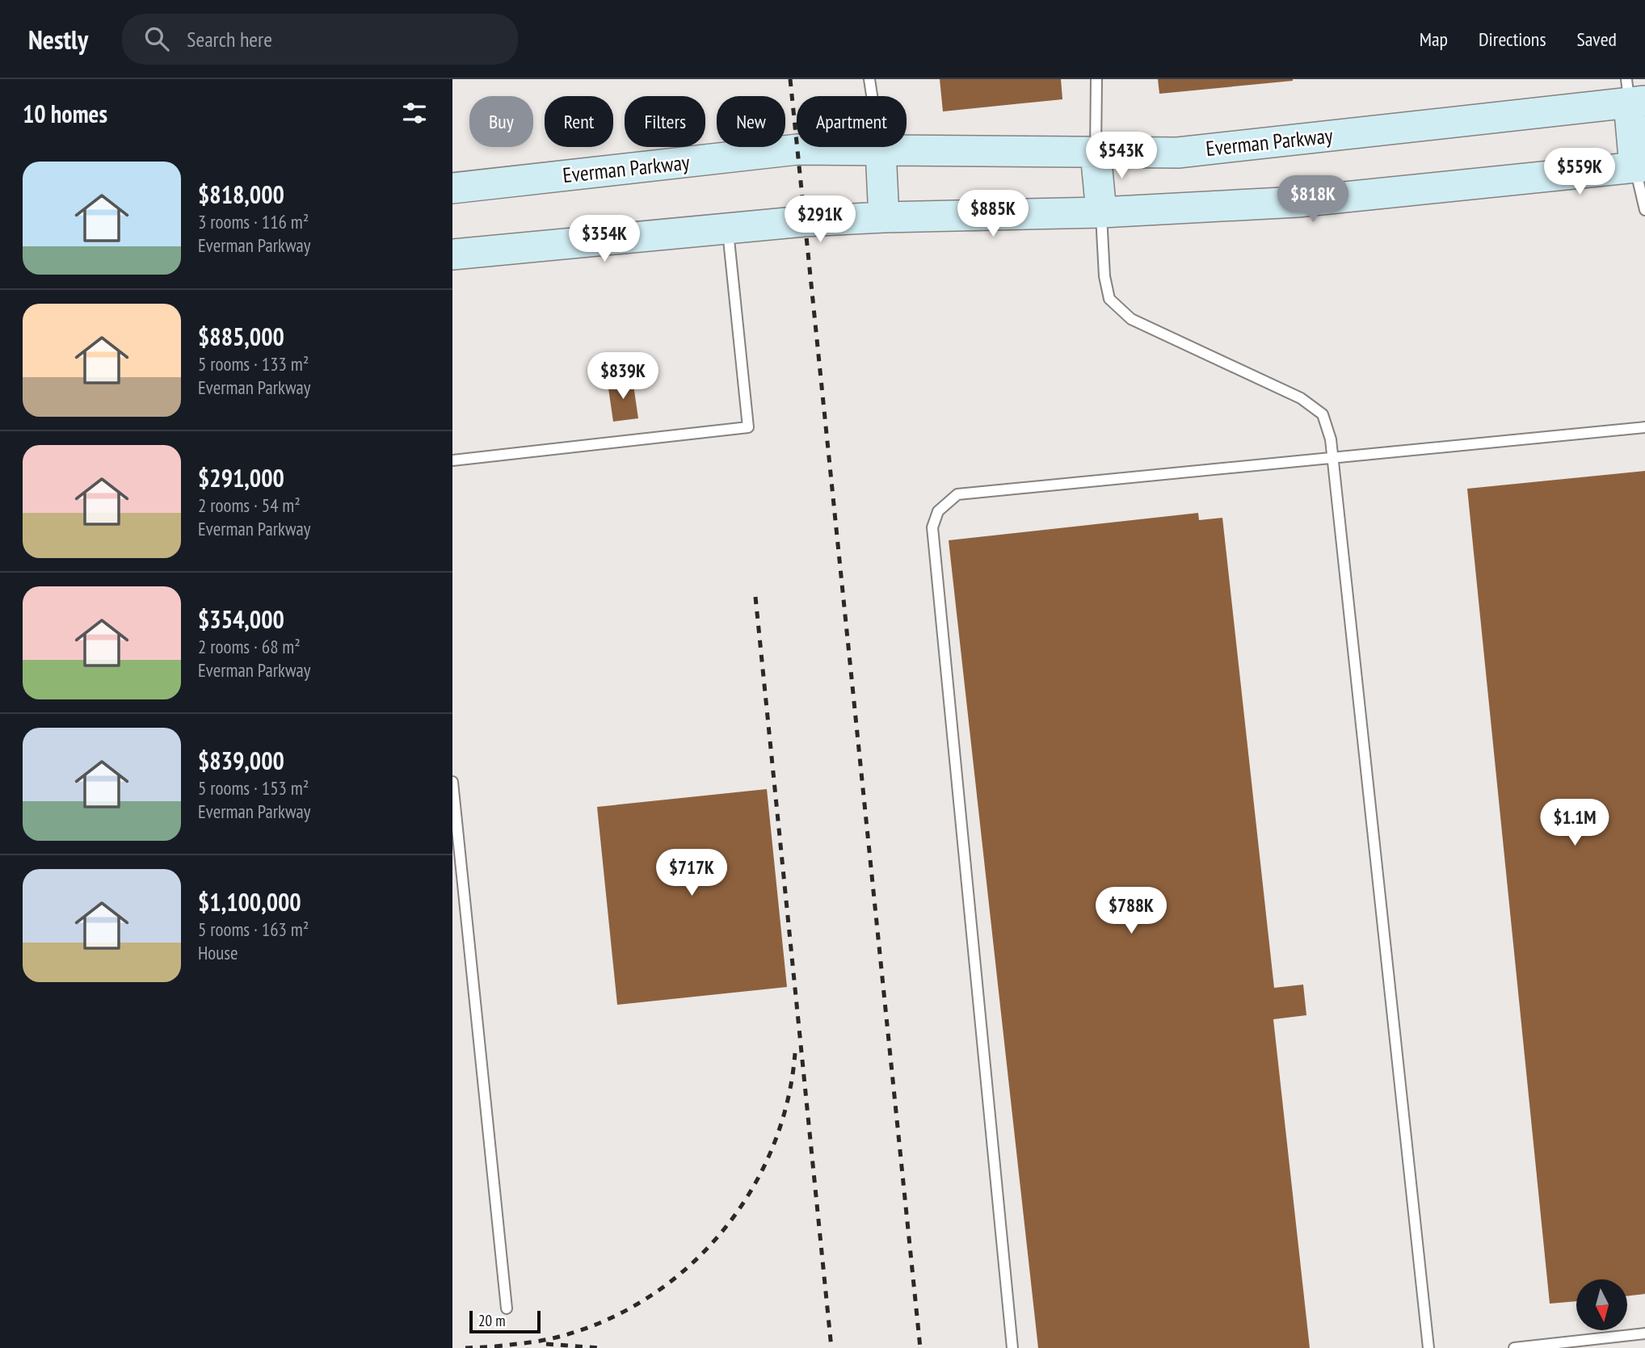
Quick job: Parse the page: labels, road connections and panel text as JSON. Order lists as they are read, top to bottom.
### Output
{
  "streets": {
    "main road": ["Everman Parkway"]
  },
  "scale_bar": "20 m",
  "north": "bottom",
  "page": {
    "header": "Nestly",
    "search": "Search here",
    "nav": ["Map", "Directions", "Saved"],
    "heading": "10 homes",
    "chip": [
      "Buy",
      "Rent",
      "Filters",
      "New",
      "Apartment"
    ],
    "price": [
      "$543K",
      "$559K",
      "$818K",
      "$885K",
      "$291K",
      "$354K",
      "$839K",
      "$1.1M",
      "$717K",
      "$788K"
    ],
    "list": [
      {
        "name": "$818,000",
        "note": "3 rooms · 116 m² · Everman Parkway"
      },
      {
        "name": "$885,000",
        "note": "5 rooms · 133 m² · Everman Parkway"
      },
      {
        "name": "$291,000",
        "note": "2 rooms · 54 m² · Everman Parkway"
      },
      {
        "name": "$354,000",
        "note": "2 rooms · 68 m² · Everman Parkway"
      },
      {
        "name": "$839,000",
        "note": "5 rooms · 153 m² · Everman Parkway"
      },
      {
        "name": "$1,100,000",
        "note": "5 rooms · 163 m² · House"
      }
    ],
    "scale": "20 m"
  }
}
